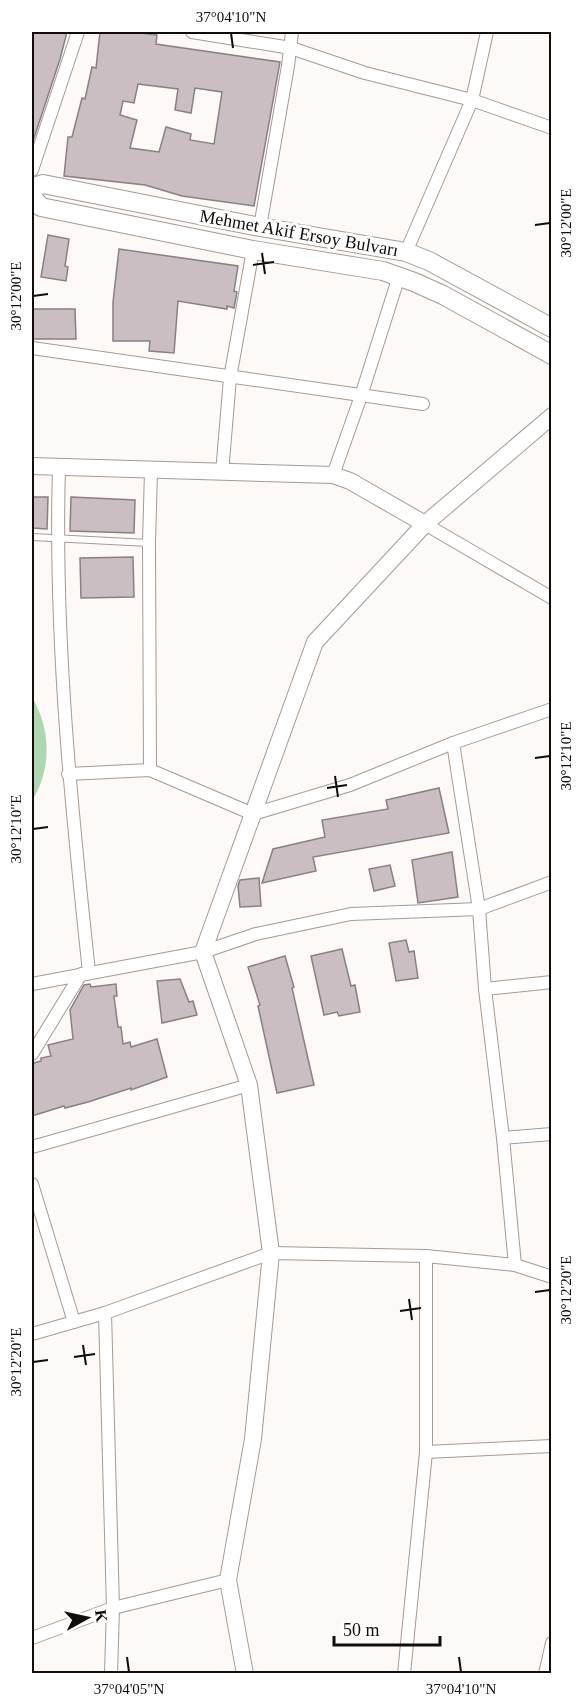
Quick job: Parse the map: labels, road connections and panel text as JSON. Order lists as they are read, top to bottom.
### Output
{
  "streets": {
    "main road": ["Mehmet Akif Ersoy Bulvarı"]
  },
  "scale_bar": "50 m",
  "north": "right",
  "coordinates": [
    "37°04'10\"N",
    "30°12'00\"E",
    "30°12'10\"E",
    "30°12'20\"E",
    "37°04'05\"N"
  ]
}
